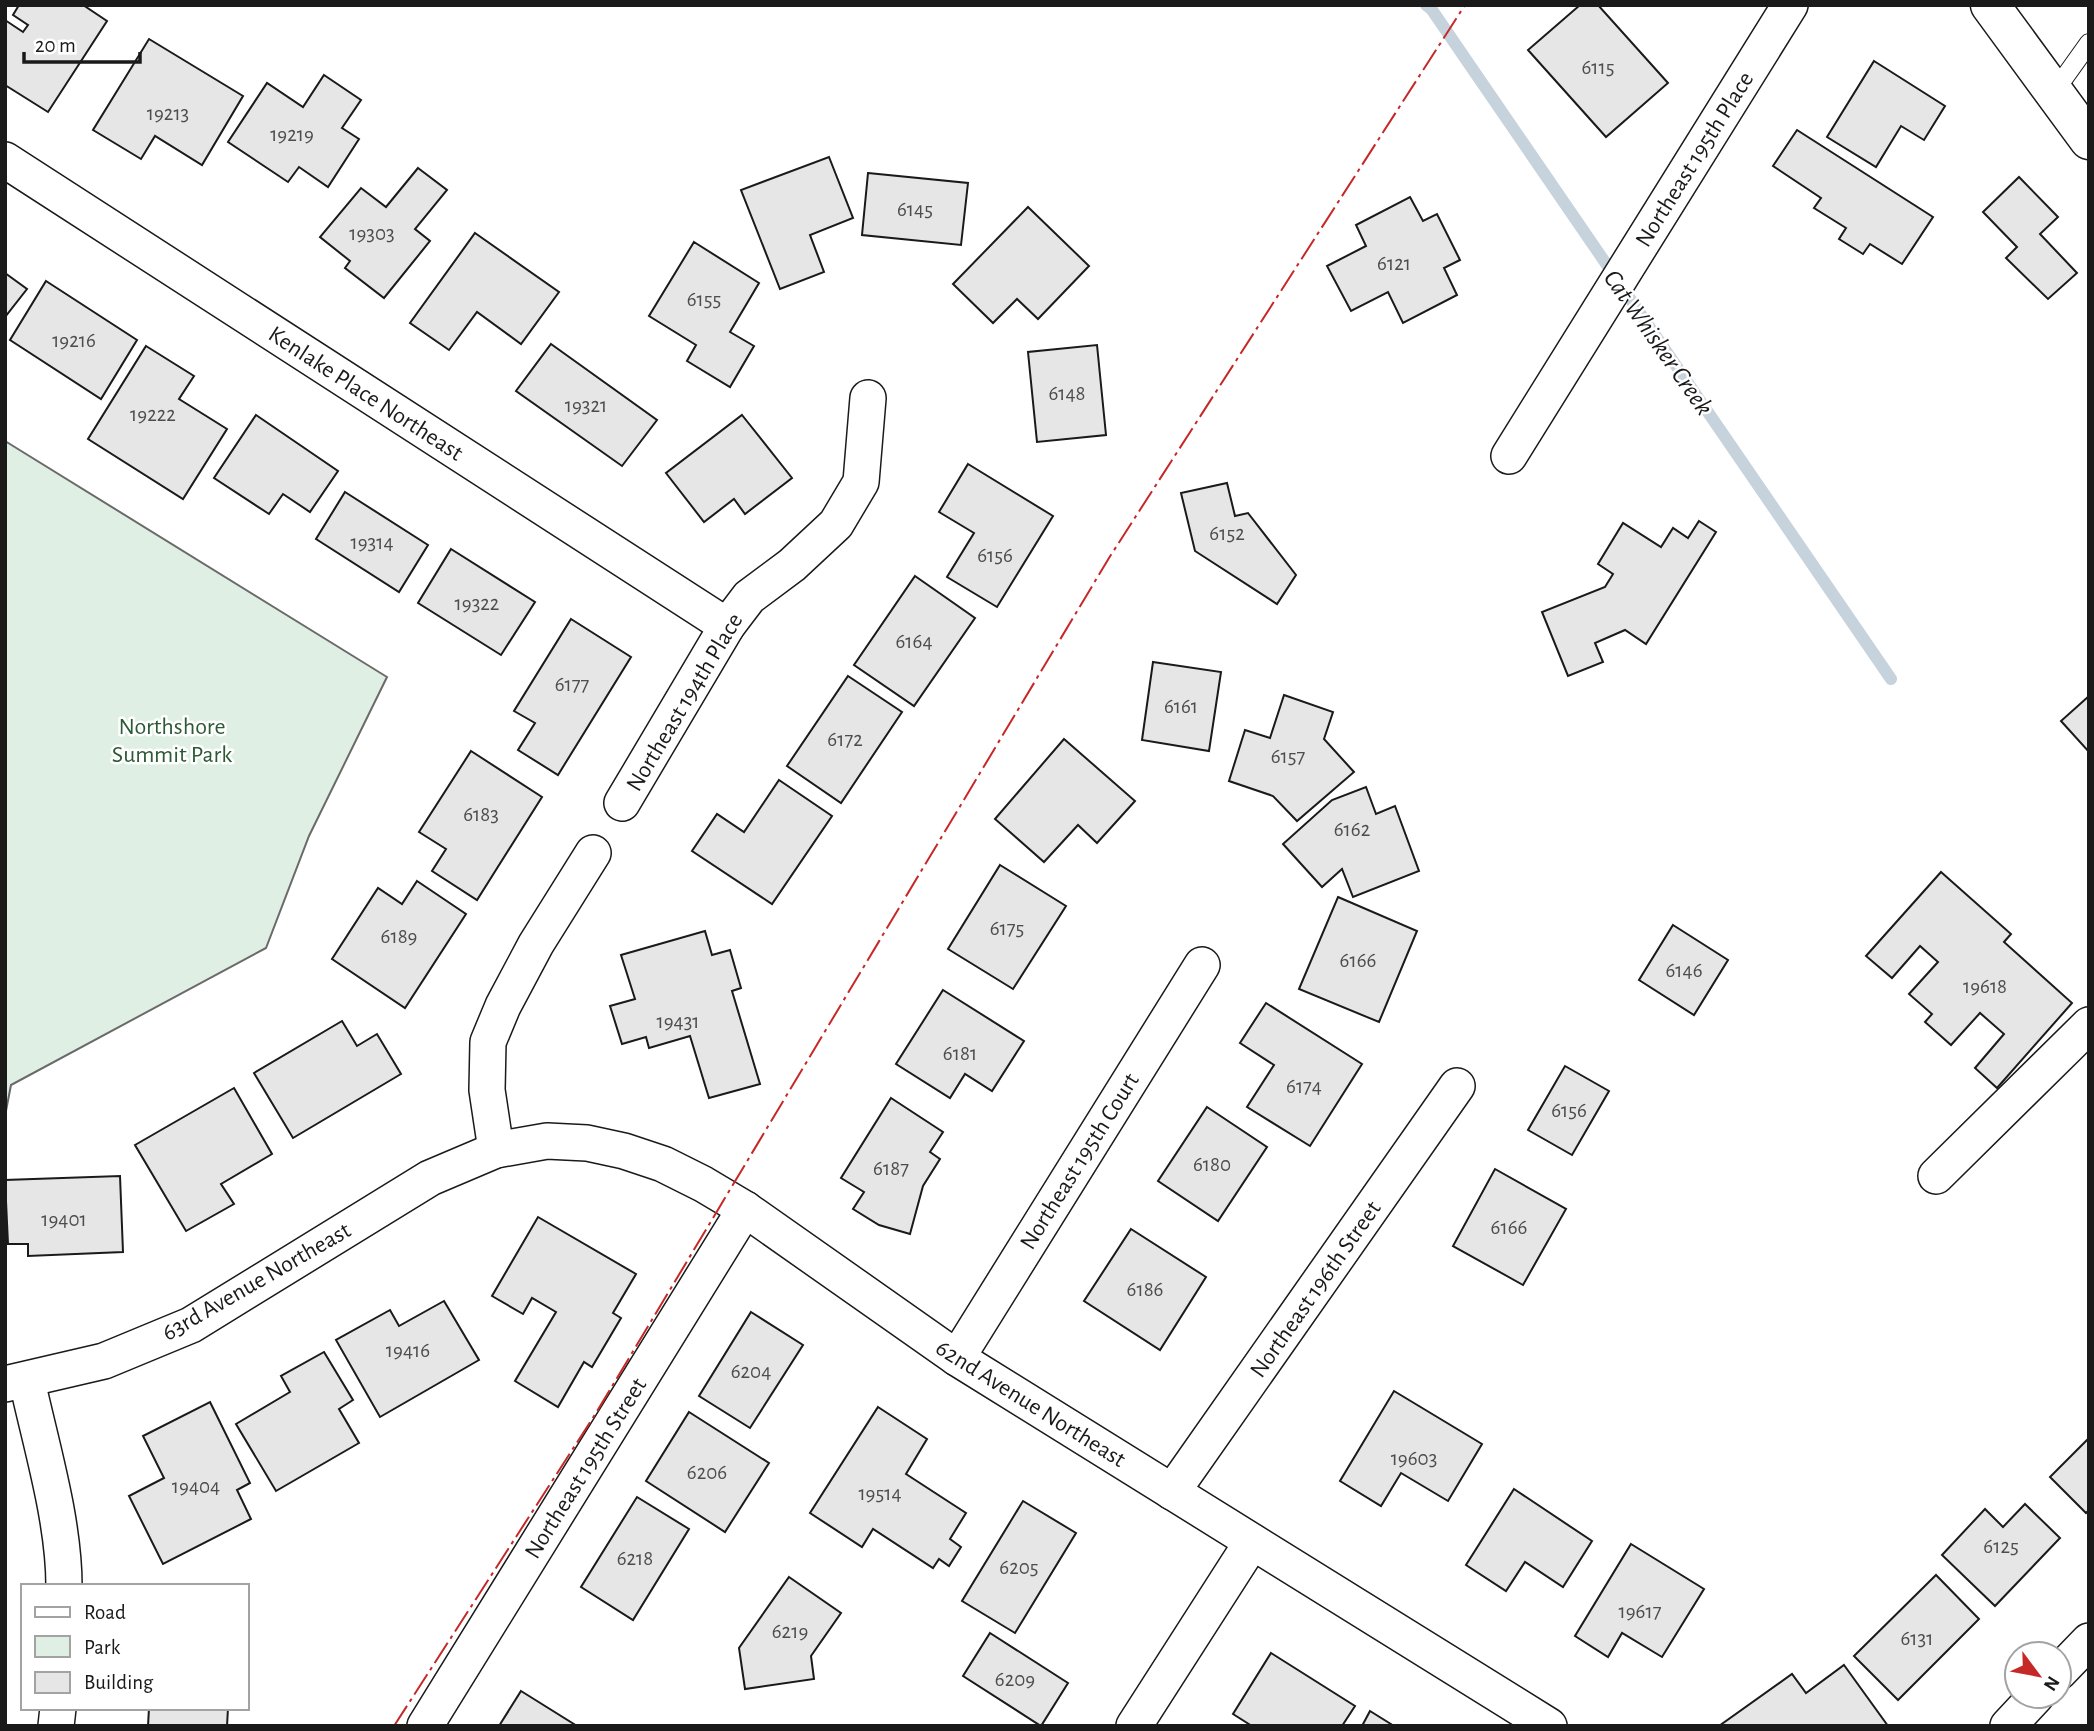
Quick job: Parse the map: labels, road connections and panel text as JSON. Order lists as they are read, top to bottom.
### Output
{
  "streets": {
    "street": [
      "Northeast 195th Place",
      "Kenlake Place Northeast",
      "Northeast 194th Place",
      "Northeast 195th Court",
      "63rd Avenue Northeast",
      "Northeast 196th Street",
      "62nd Avenue Northeast",
      "Northeast 195th Street"
    ]
  },
  "crossings": [
    ["Kenlake Place Northeast", "Northeast 194th Place"],
    ["Northeast 195th Court", "62nd Avenue Northeast"],
    ["63rd Avenue Northeast", "62nd Avenue Northeast"],
    ["Northeast 196th Street", "62nd Avenue Northeast"],
    ["62nd Avenue Northeast", "Northeast 195th Street"]
  ],
  "water": ["Cat Whisker Creek"],
  "parks": ["Northshore Summit Park"],
  "house_numbers": [
    "6115",
    "19213",
    "19219",
    "6145",
    "19303",
    "6121",
    "6155",
    "19216",
    "6148",
    "19321",
    "19222",
    "6152",
    "19314",
    "6156",
    "19322",
    "6164",
    "6177",
    "6161",
    "6172",
    "6157",
    "6183",
    "6162",
    "6175",
    "6189",
    "6166",
    "6146",
    "19618",
    "19431",
    "6181",
    "6174",
    "6156",
    "6180",
    "6187",
    "19401",
    "6166",
    "6186",
    "19416",
    "6204",
    "19603",
    "6206",
    "19404",
    "19514",
    "6125",
    "6218",
    "6205",
    "19617",
    "6219",
    "6131",
    "6209"
  ],
  "legend": ["Road", "Park", "Building"],
  "scale_bar": "20 m",
  "north": "bottom right"
}
